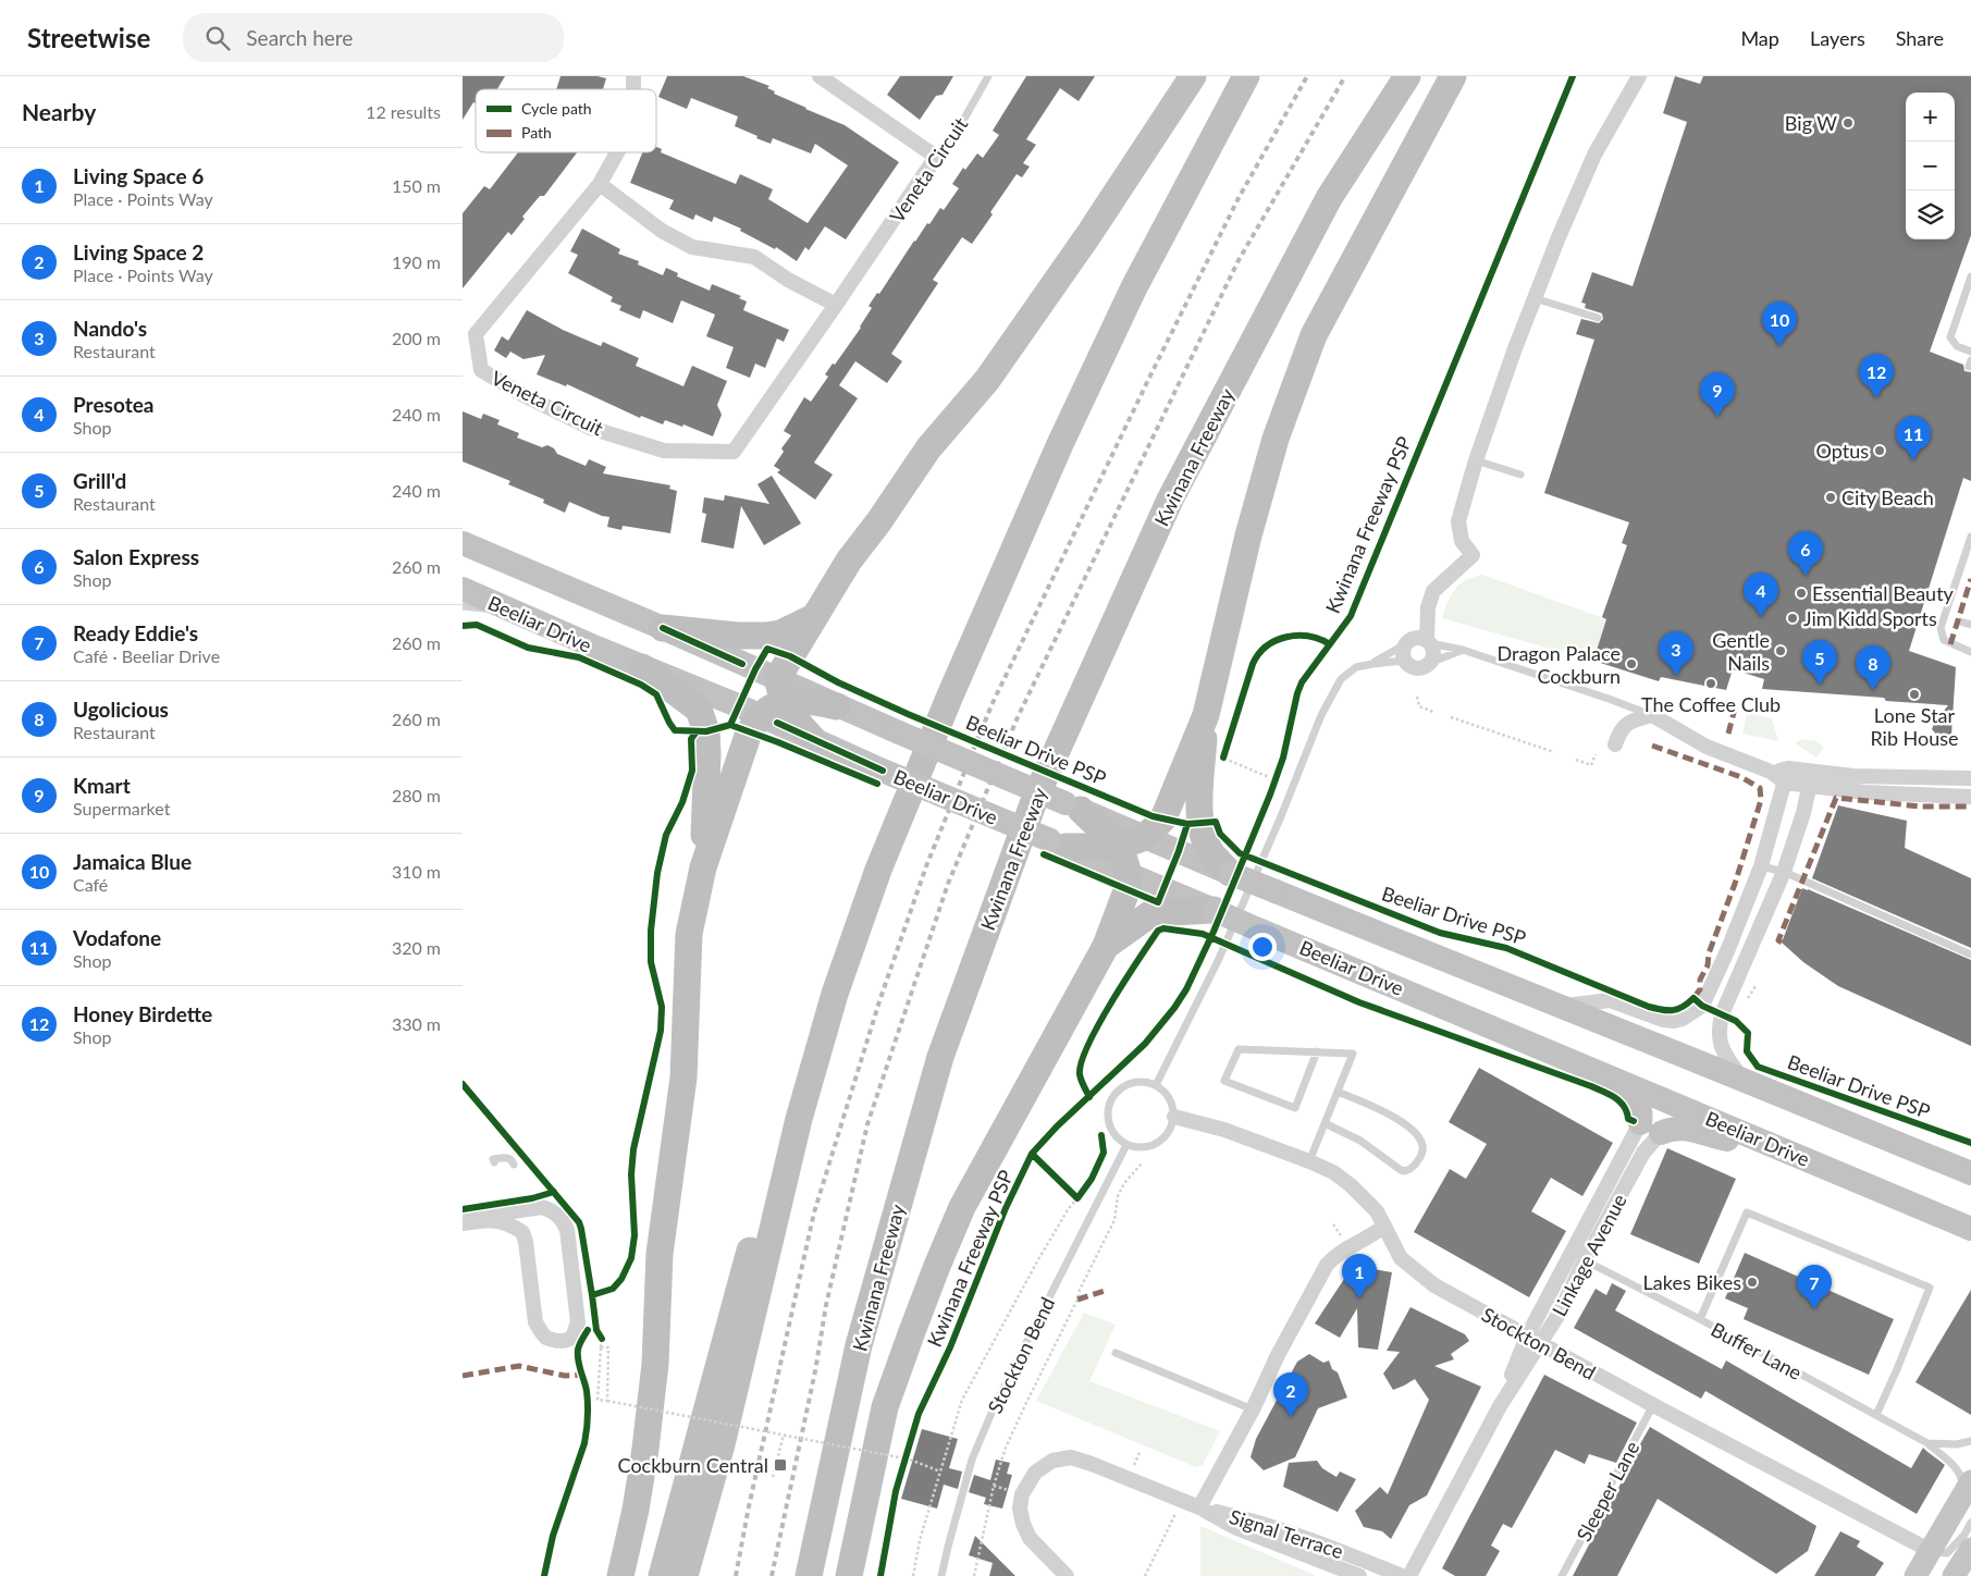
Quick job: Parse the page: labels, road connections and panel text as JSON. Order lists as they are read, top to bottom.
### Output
{
  "streets": {
    "highway": ["Kwinana Freeway", "Beeliar Drive"],
    "street": [
      "Veneta Circuit",
      "Linkage Avenue",
      "Stockton Bend",
      "Signal Terrace"
    ],
    "lane": ["Buffer Lane", "Sleeper Lane"],
    "cycle path": ["Kwinana Freeway PSP", "Beeliar Drive PSP"]
  },
  "crossings": [
    ["Linkage Avenue", "Stockton Bend"],
    ["Linkage Avenue", "Buffer Lane"],
    ["Stockton Bend", "Sleeper Lane"]
  ],
  "places": {
    "other": [
      "Big W",
      "Optus",
      "City Beach",
      "Essential Beauty",
      "Jim Kidd Sports",
      "Gentle Nails",
      "Dragon Palace Cockburn",
      "The Coffee Club",
      "Lone Star Rib House",
      "Lakes Bikes"
    ],
    "transit": ["Cockburn Central"]
  },
  "legend": ["Cycle path", "Path"],
  "page": {
    "header": "Streetwise",
    "search": "Search here",
    "nav": ["Map", "Layers", "Share"],
    "heading": ["Nearby", "12 results"],
    "map_buttons": ["+", "−"],
    "list": [
      {
        "mark": "1",
        "name": "Living Space 6",
        "note": "Place · Points Way",
        "value": "150 m"
      },
      {
        "mark": "2",
        "name": "Living Space 2",
        "note": "Place · Points Way",
        "value": "190 m"
      },
      {
        "mark": "3",
        "name": "Nando's",
        "note": "Restaurant",
        "value": "200 m"
      },
      {
        "mark": "4",
        "name": "Presotea",
        "note": "Shop",
        "value": "240 m"
      },
      {
        "mark": "5",
        "name": "Grill'd",
        "note": "Restaurant",
        "value": "240 m"
      },
      {
        "mark": "6",
        "name": "Salon Express",
        "note": "Shop",
        "value": "260 m"
      },
      {
        "mark": "7",
        "name": "Ready Eddie's",
        "note": "Café · Beeliar Drive",
        "value": "260 m"
      },
      {
        "mark": "8",
        "name": "Ugolicious",
        "note": "Restaurant",
        "value": "260 m"
      },
      {
        "mark": "9",
        "name": "Kmart",
        "note": "Supermarket",
        "value": "280 m"
      },
      {
        "mark": "10",
        "name": "Jamaica Blue",
        "note": "Café",
        "value": "310 m"
      },
      {
        "mark": "11",
        "name": "Vodafone",
        "note": "Shop",
        "value": "320 m"
      },
      {
        "mark": "12",
        "name": "Honey Birdette",
        "note": "Shop",
        "value": "330 m"
      }
    ],
    "pins": [
      "10",
      "12",
      "9",
      "11",
      "6",
      "4",
      "3",
      "5",
      "8",
      "1",
      "7",
      "2"
    ]
  }
}
